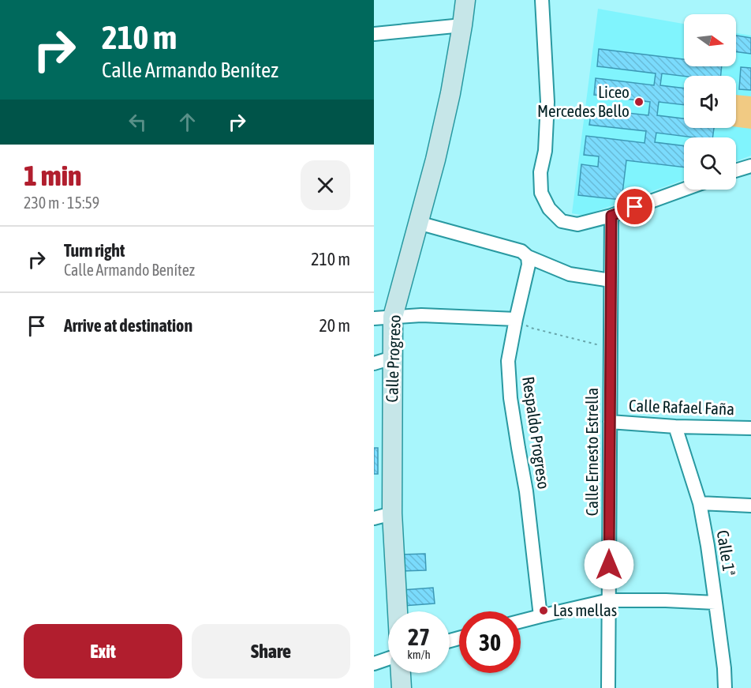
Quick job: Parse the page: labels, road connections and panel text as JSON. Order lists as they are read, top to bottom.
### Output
{
  "streets": {
    "street": [
      "Calle Progreso",
      "Calle Rafael Faña",
      "Respaldo Progreso",
      "Calle Ernesto Estrella",
      "Calle 1ª"
    ]
  },
  "crossings": [
    ["Calle Rafael Faña", "Calle Ernesto Estrella"],
    ["Calle Rafael Faña", "Calle 1ª"]
  ],
  "places": ["Liceo Mercedes Bello", "Las mellas"],
  "north": "right",
  "page": {
    "turn": ["210 m", "Calle Armando Benítez"],
    "heading": ["1 min", "230 m · 15:59"],
    "list": [
      {
        "name": "Turn right",
        "note": "Calle Armando Benítez",
        "value": "210 m"
      },
      {
        "name": "Arrive at destination",
        "value": "20 m"
      }
    ],
    "speed": "27 km/h",
    "limit": "30",
    "buttons": ["Exit", "Share"]
  }
}
